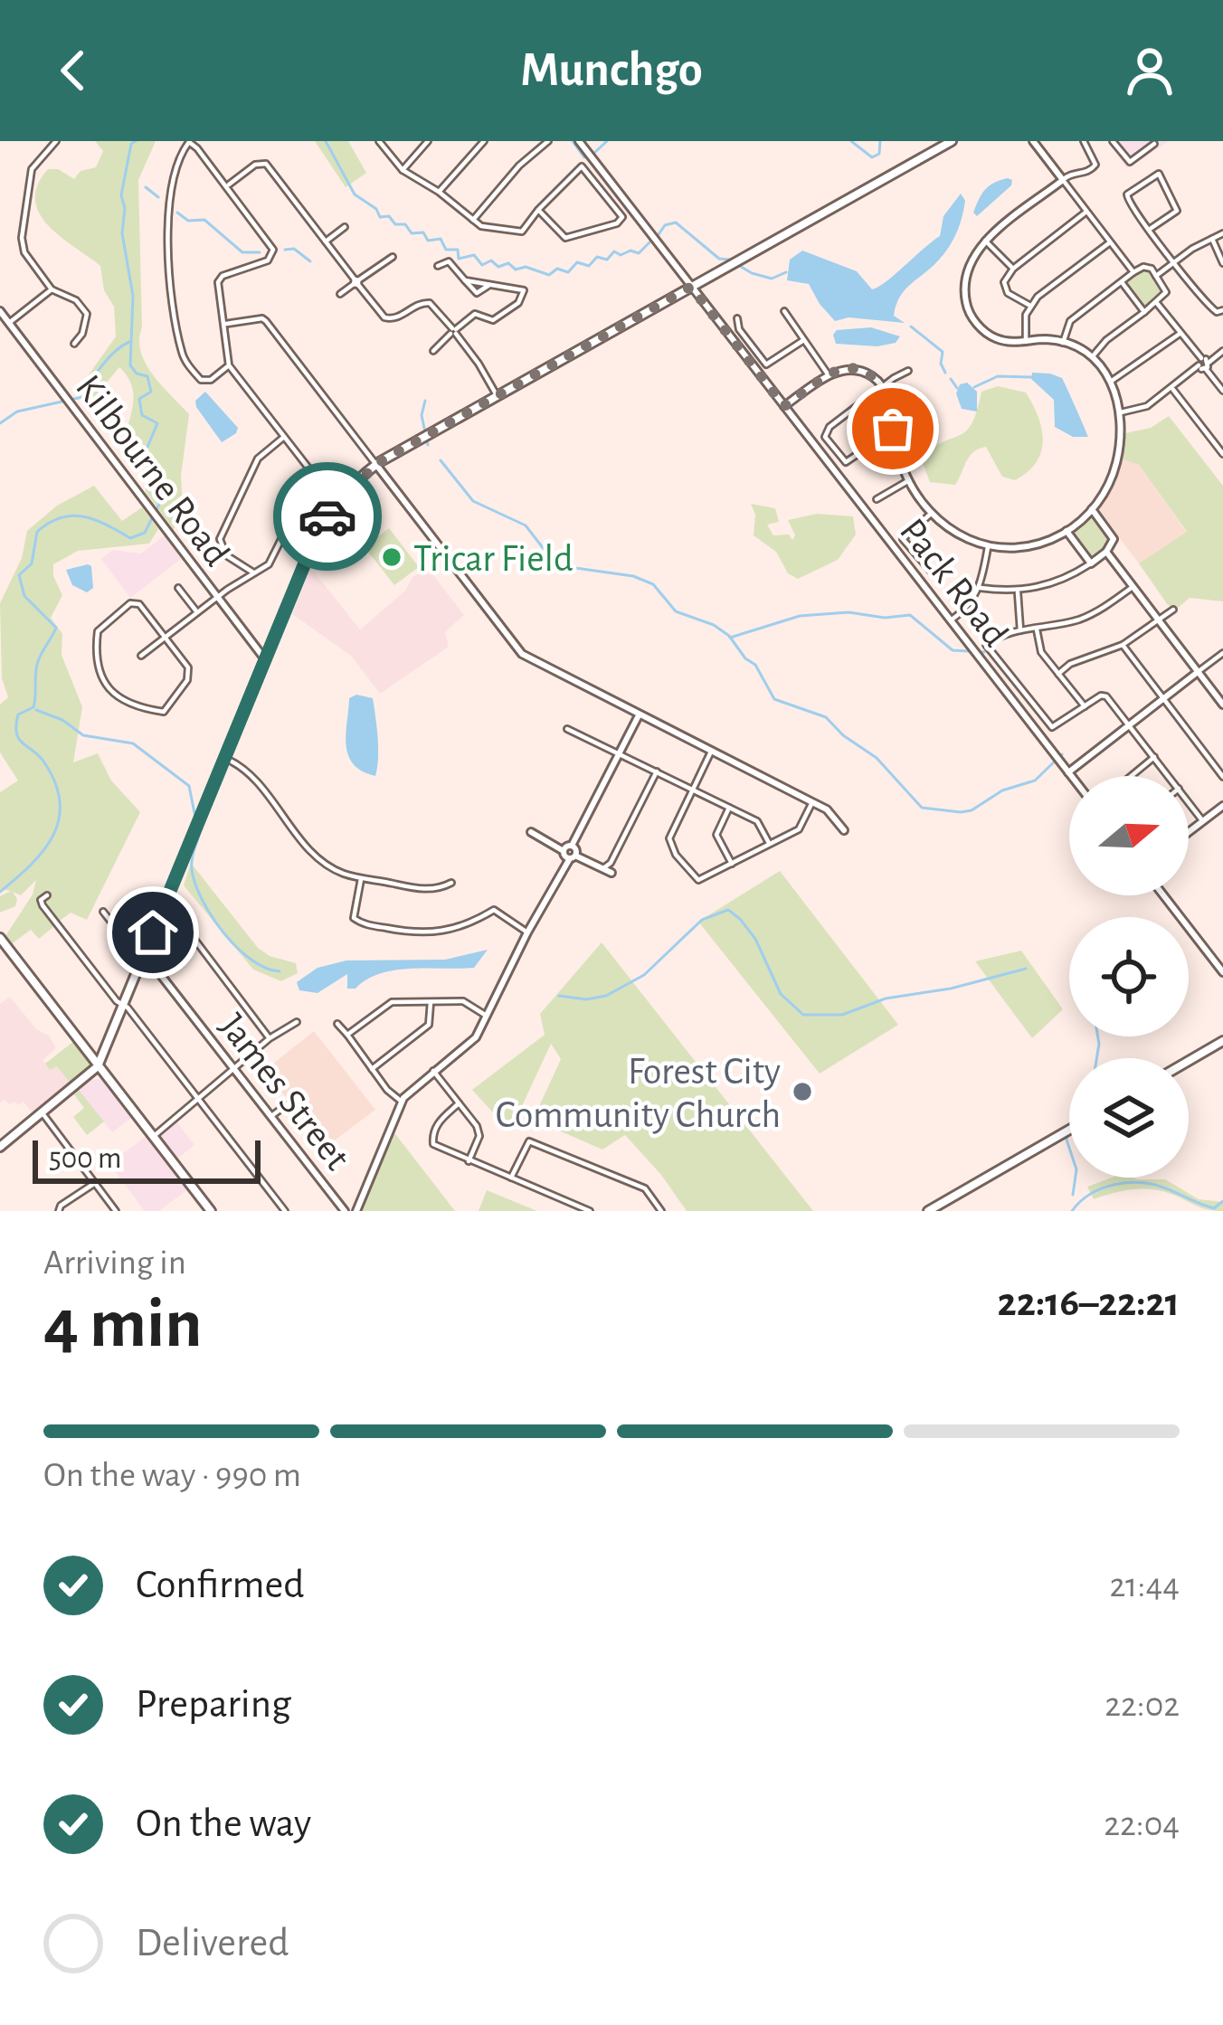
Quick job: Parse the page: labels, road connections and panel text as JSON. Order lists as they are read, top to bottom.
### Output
{
  "streets": {
    "street": ["Kilbourne Road", "Pack Road", "James Street"]
  },
  "places": ["Tricar Field", "Forest City Community Church"],
  "scale_bar": "500 m",
  "north": "right",
  "page": {
    "header": "Munchgo",
    "scale": "500 m",
    "heading": ["4 min", "Arriving in", "22:16–22:21"],
    "bar": "On the way · 990 m",
    "list": [
      ["Confirmed", "21:44"],
      ["Preparing", "22:02"],
      ["On the way", "22:04"],
      "Delivered"
    ]
  }
}
